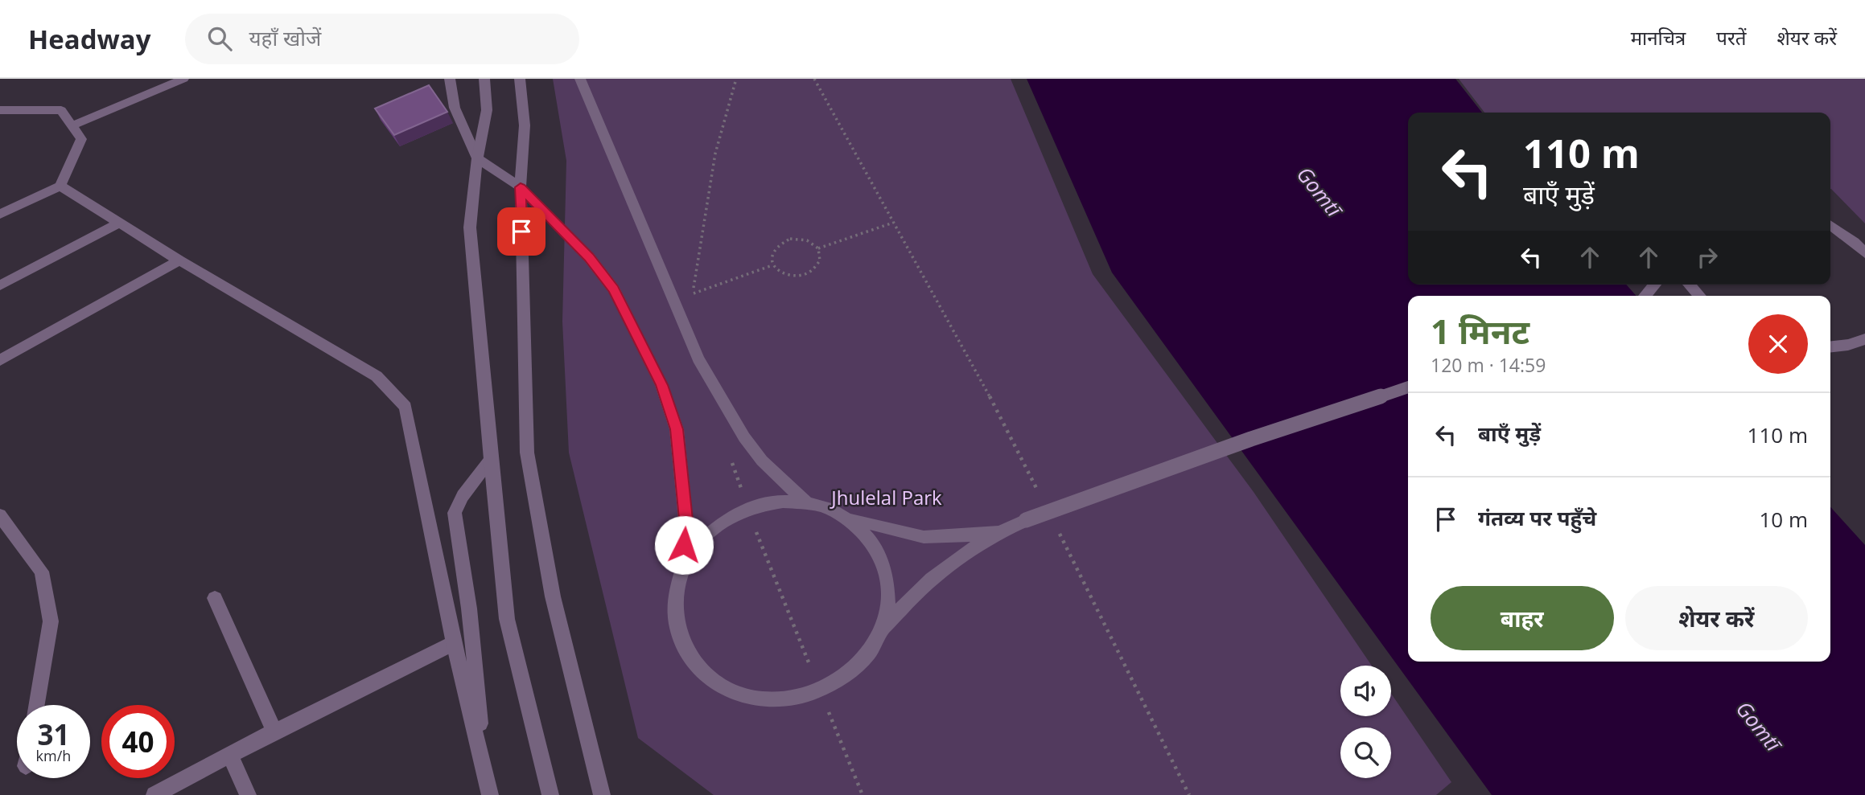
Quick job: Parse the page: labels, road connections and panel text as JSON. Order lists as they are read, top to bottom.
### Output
{
  "water": ["Gomtī"],
  "parks": ["Jhulelal Park"],
  "page": {
    "header": "Headway",
    "search": "यहाँ खोजें",
    "nav": ["मानचित्र", "परतें", "शेयर करें"],
    "turn": ["110 m", "बाएँ मुड़ें"],
    "heading": ["1 मिनट", "120 m · 14:59"],
    "list": [
      {
        "name": "बाएँ मुड़ें",
        "value": "110 m"
      },
      {
        "name": "गंतव्य पर पहुँचे",
        "value": "10 m"
      }
    ],
    "buttons": ["बाहर", "शेयर करें"],
    "speed": "31 km/h",
    "limit": "40"
  }
}
